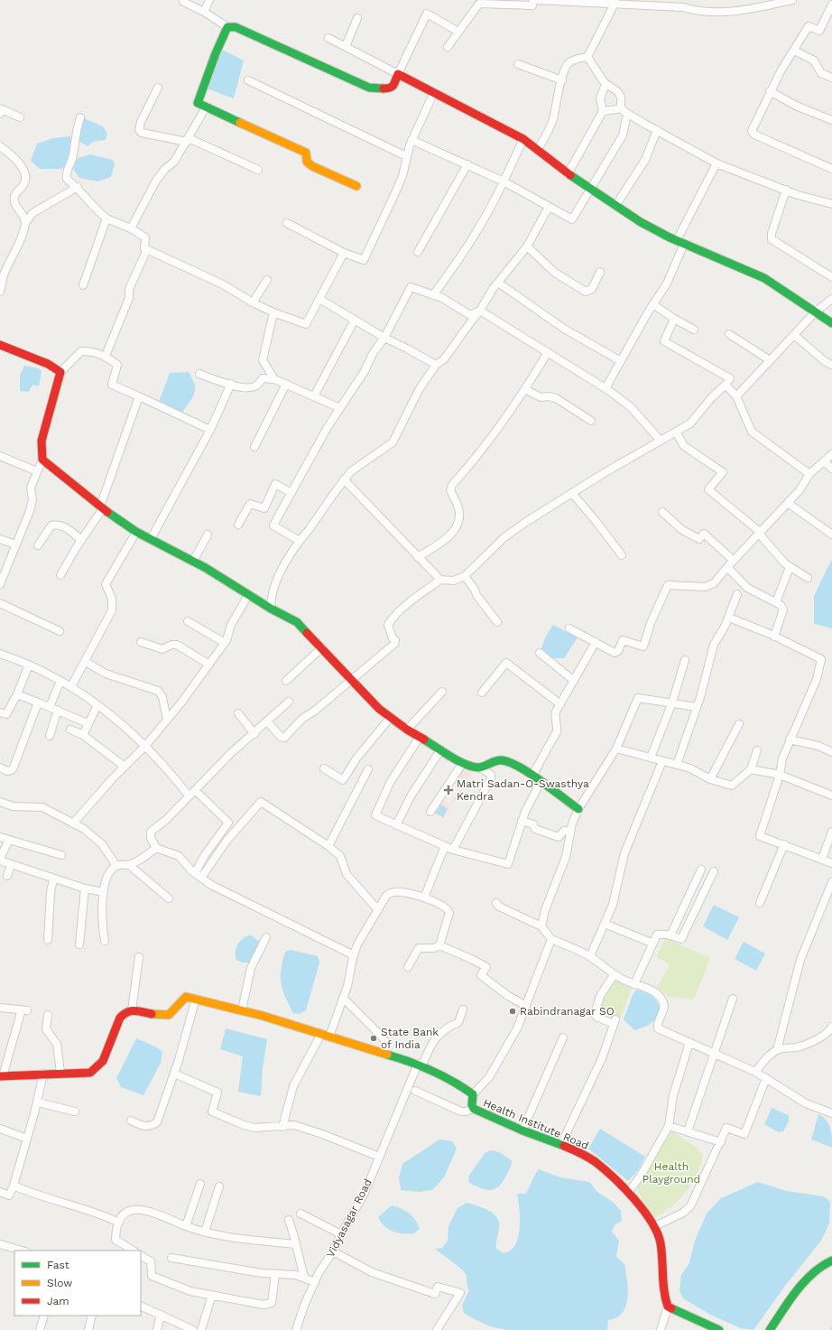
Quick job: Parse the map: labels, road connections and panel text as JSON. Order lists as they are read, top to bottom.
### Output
{
  "streets": {
    "street": ["Health Institute Road", "Vidyasagar Road"]
  },
  "parks": ["Health Playground"],
  "places": {
    "health": ["Matri Sadan-O-Swasthya Kendra"],
    "other": ["Rabindranagar SO", "State Bank of India"]
  },
  "legend": ["Fast", "Slow", "Jam"]
}
